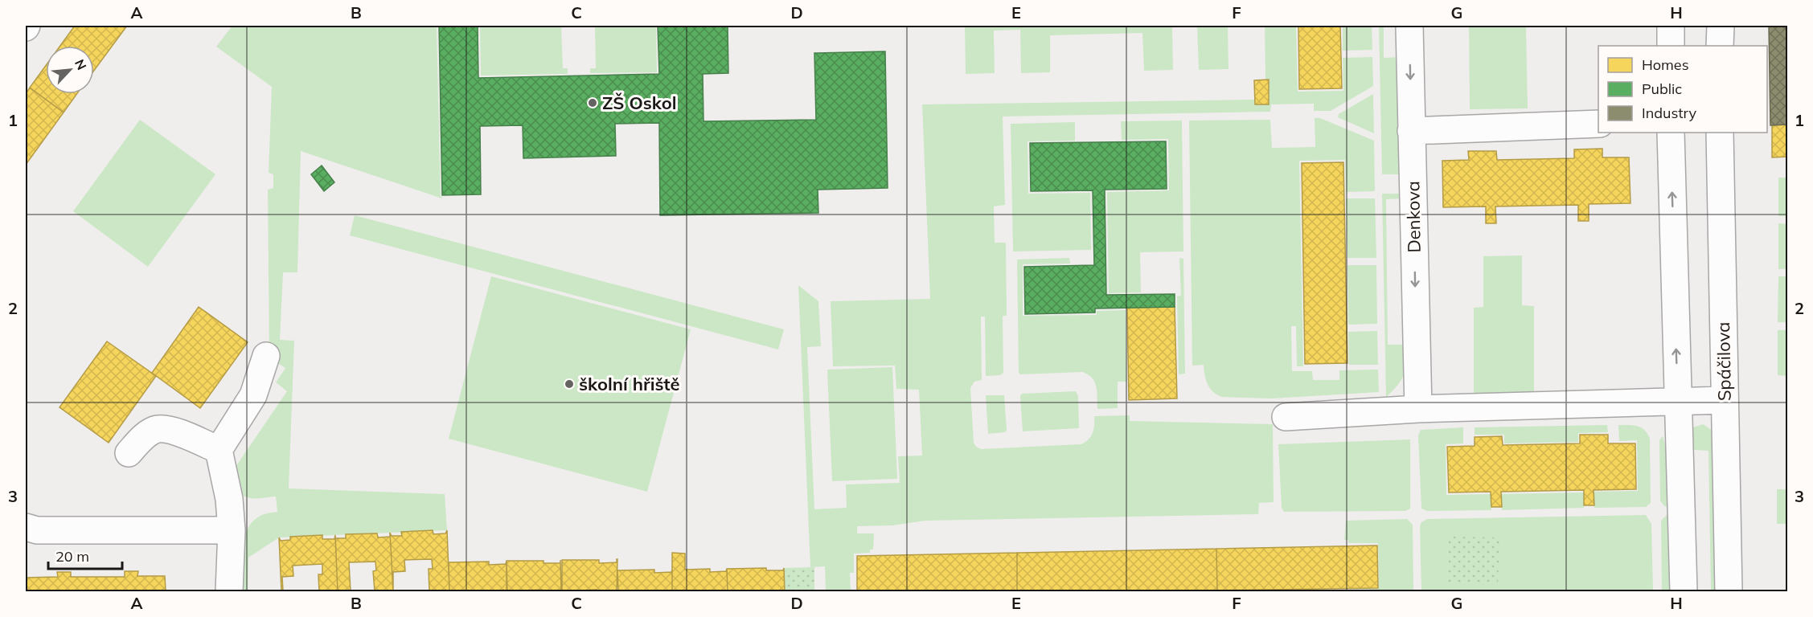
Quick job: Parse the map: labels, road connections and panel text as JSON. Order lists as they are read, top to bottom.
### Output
{
  "streets": {
    "street": ["Denkova", "Spáčilova"]
  },
  "one_way": ["Denkova"],
  "places": ["ZŠ Oskol", "školní hřiště"],
  "legend": ["Homes", "Public", "Industry"],
  "scale_bar": "20 m",
  "north": "top right",
  "grid": {
    "columns": [
      "A",
      "B",
      "C",
      "D",
      "E",
      "F",
      "G",
      "H"
    ],
    "rows": ["1", "2", "3"]
  }
}
